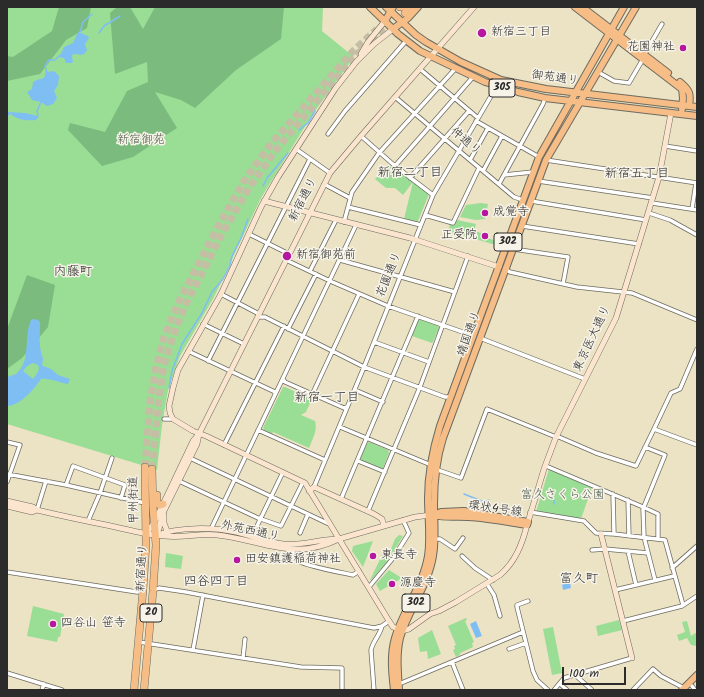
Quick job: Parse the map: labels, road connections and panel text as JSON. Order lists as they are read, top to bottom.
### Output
{
  "streets": {
    "highway": ["新宿通り", "甲州街道", "20"],
    "main road": [
      "御苑通り",
      "305",
      "302",
      "靖国通り",
      "環状4号線"
    ],
    "street": [
      "仲通り",
      "花園通り",
      "東京医大通り",
      "外苑西通り"
    ]
  },
  "crossings": [
    ["御苑通り", "305"],
    ["御苑通り", "新宿通り"],
    ["御苑通り", "花園通り"],
    ["御苑通り", "靖国通り"],
    ["御苑通り", "東京医大通り"],
    ["仲通り", "新宿通り"],
    ["仲通り", "花園通り"],
    ["仲通り", "靖国通り"],
    ["新宿通り", "甲州街道"],
    ["新宿通り", "外苑西通り"],
    ["新宿通り", "20"],
    ["靖国通り", "東京医大通り"],
    ["靖国通り", "環状4号線"],
    ["靖国通り", "外苑西通り"],
    ["東京医大通り", "環状4号線"],
    ["甲州街道", "外苑西通り"],
    ["甲州街道", "20"],
    ["環状4号線", "外苑西通り"],
    ["外苑西通り", "20"]
  ],
  "districts": [
    "新宿二丁目",
    "新宿五丁目",
    "内藤町",
    "新宿一丁目",
    "富久町",
    "四谷四丁目"
  ],
  "parks": ["新宿御苑", "富久さくら公園"],
  "places": [
    "新宿三丁目",
    "花園神社",
    "成覚寺",
    "正受院",
    "新宿御苑前",
    "東長寺",
    "田安鎮護稲荷神社",
    "源慶寺",
    "四谷山 笹寺"
  ],
  "scale_bar": "100 m"
}
